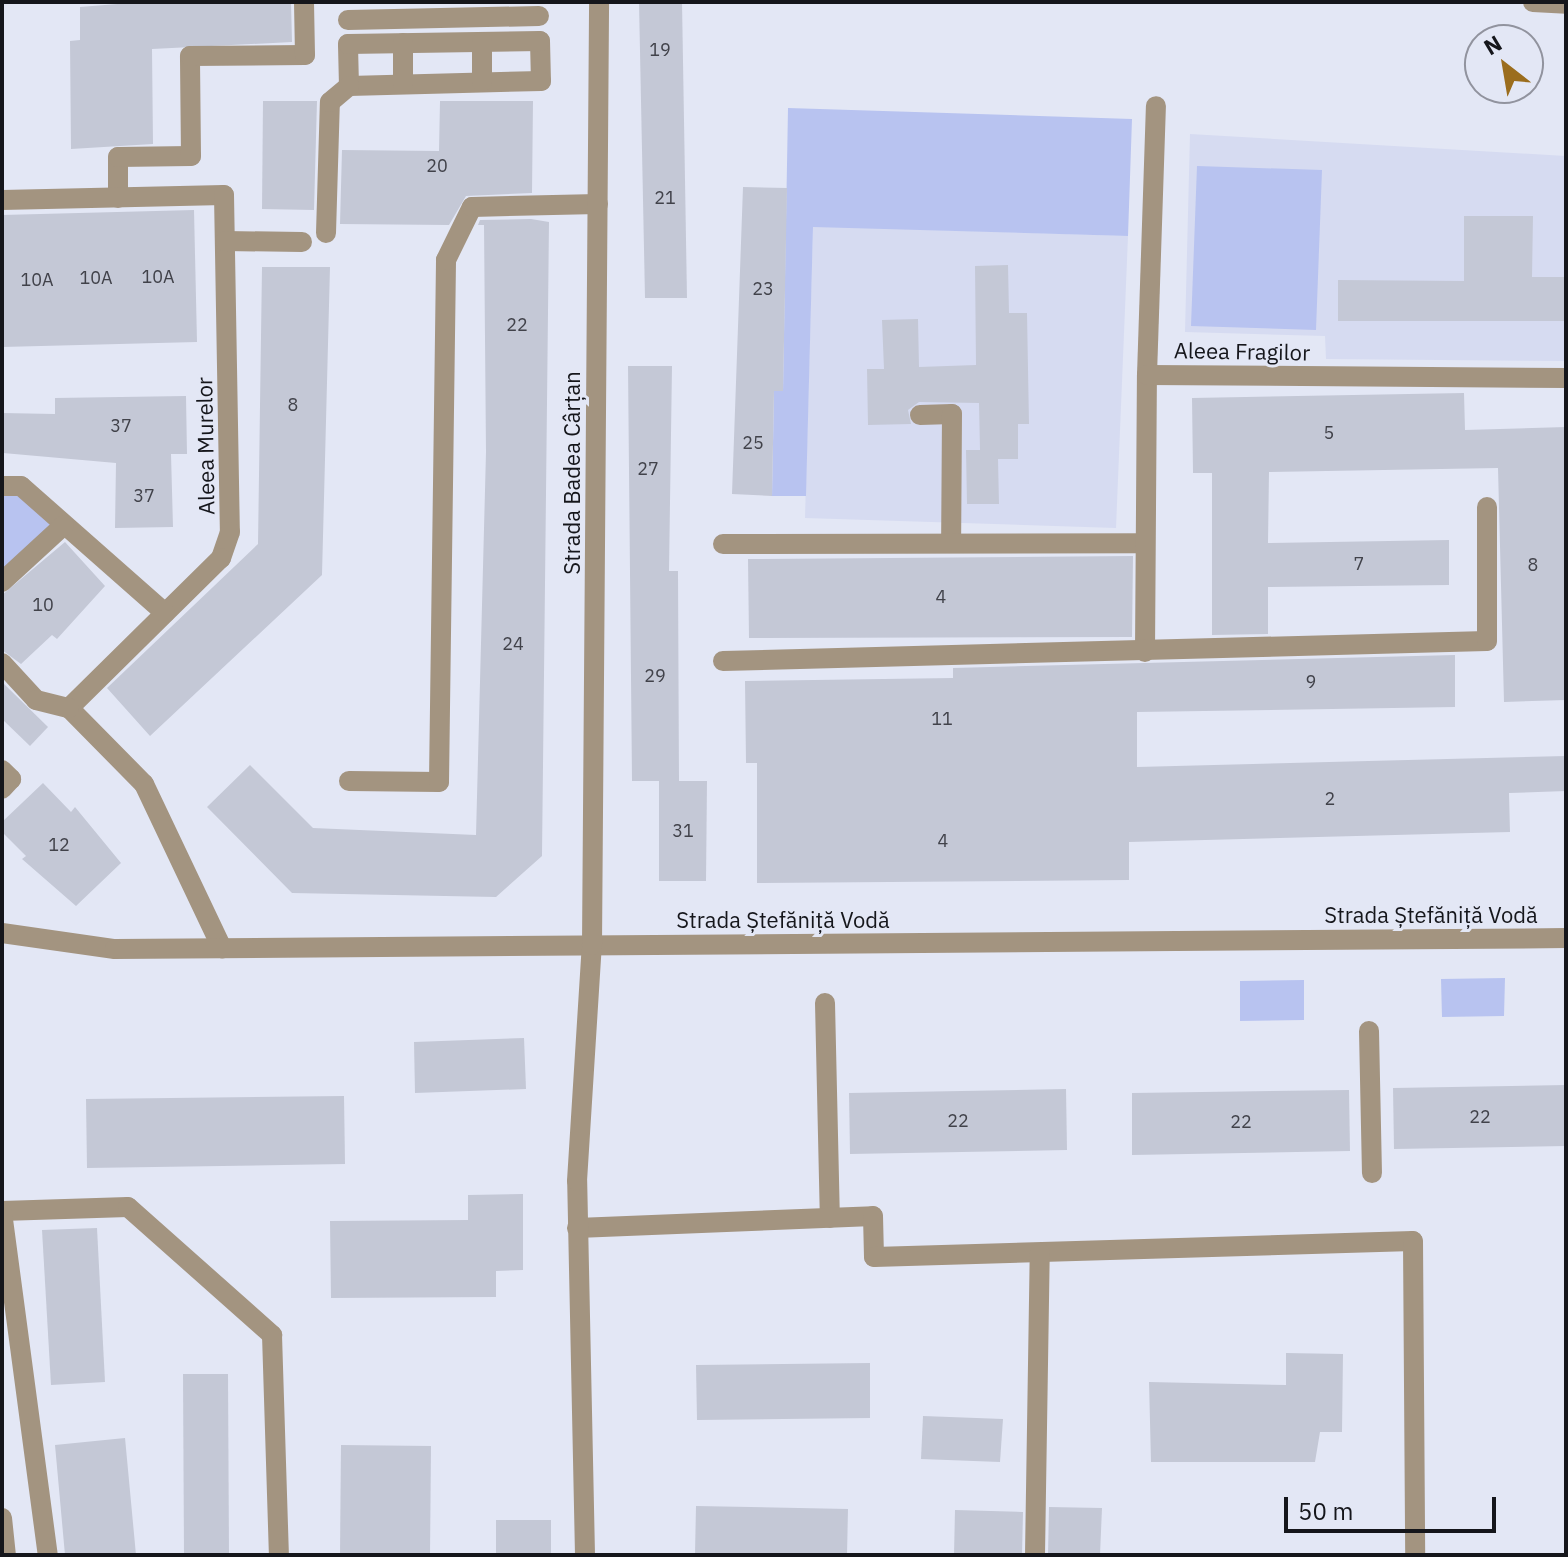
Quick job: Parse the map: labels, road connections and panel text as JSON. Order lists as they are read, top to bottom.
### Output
{
  "streets": {
    "street": [
      "Aleea Fragilor",
      "Aleea Murelor",
      "Strada Badea Cârțan",
      "Strada Ștefăniță Vodă"
    ]
  },
  "crossings": [
    ["Strada Badea Cârțan", "Strada Ștefăniță Vodă"]
  ],
  "house_numbers": [
    "19",
    "20",
    "21",
    "10A",
    "10A",
    "10A",
    "23",
    "22",
    "8",
    "37",
    "5",
    "25",
    "27",
    "37",
    "7",
    "8",
    "4",
    "10",
    "24",
    "29",
    "9",
    "11",
    "2",
    "31",
    "4",
    "12",
    "22",
    "22",
    "22"
  ],
  "scale_bar": "50 m",
  "north": "top left"
}
